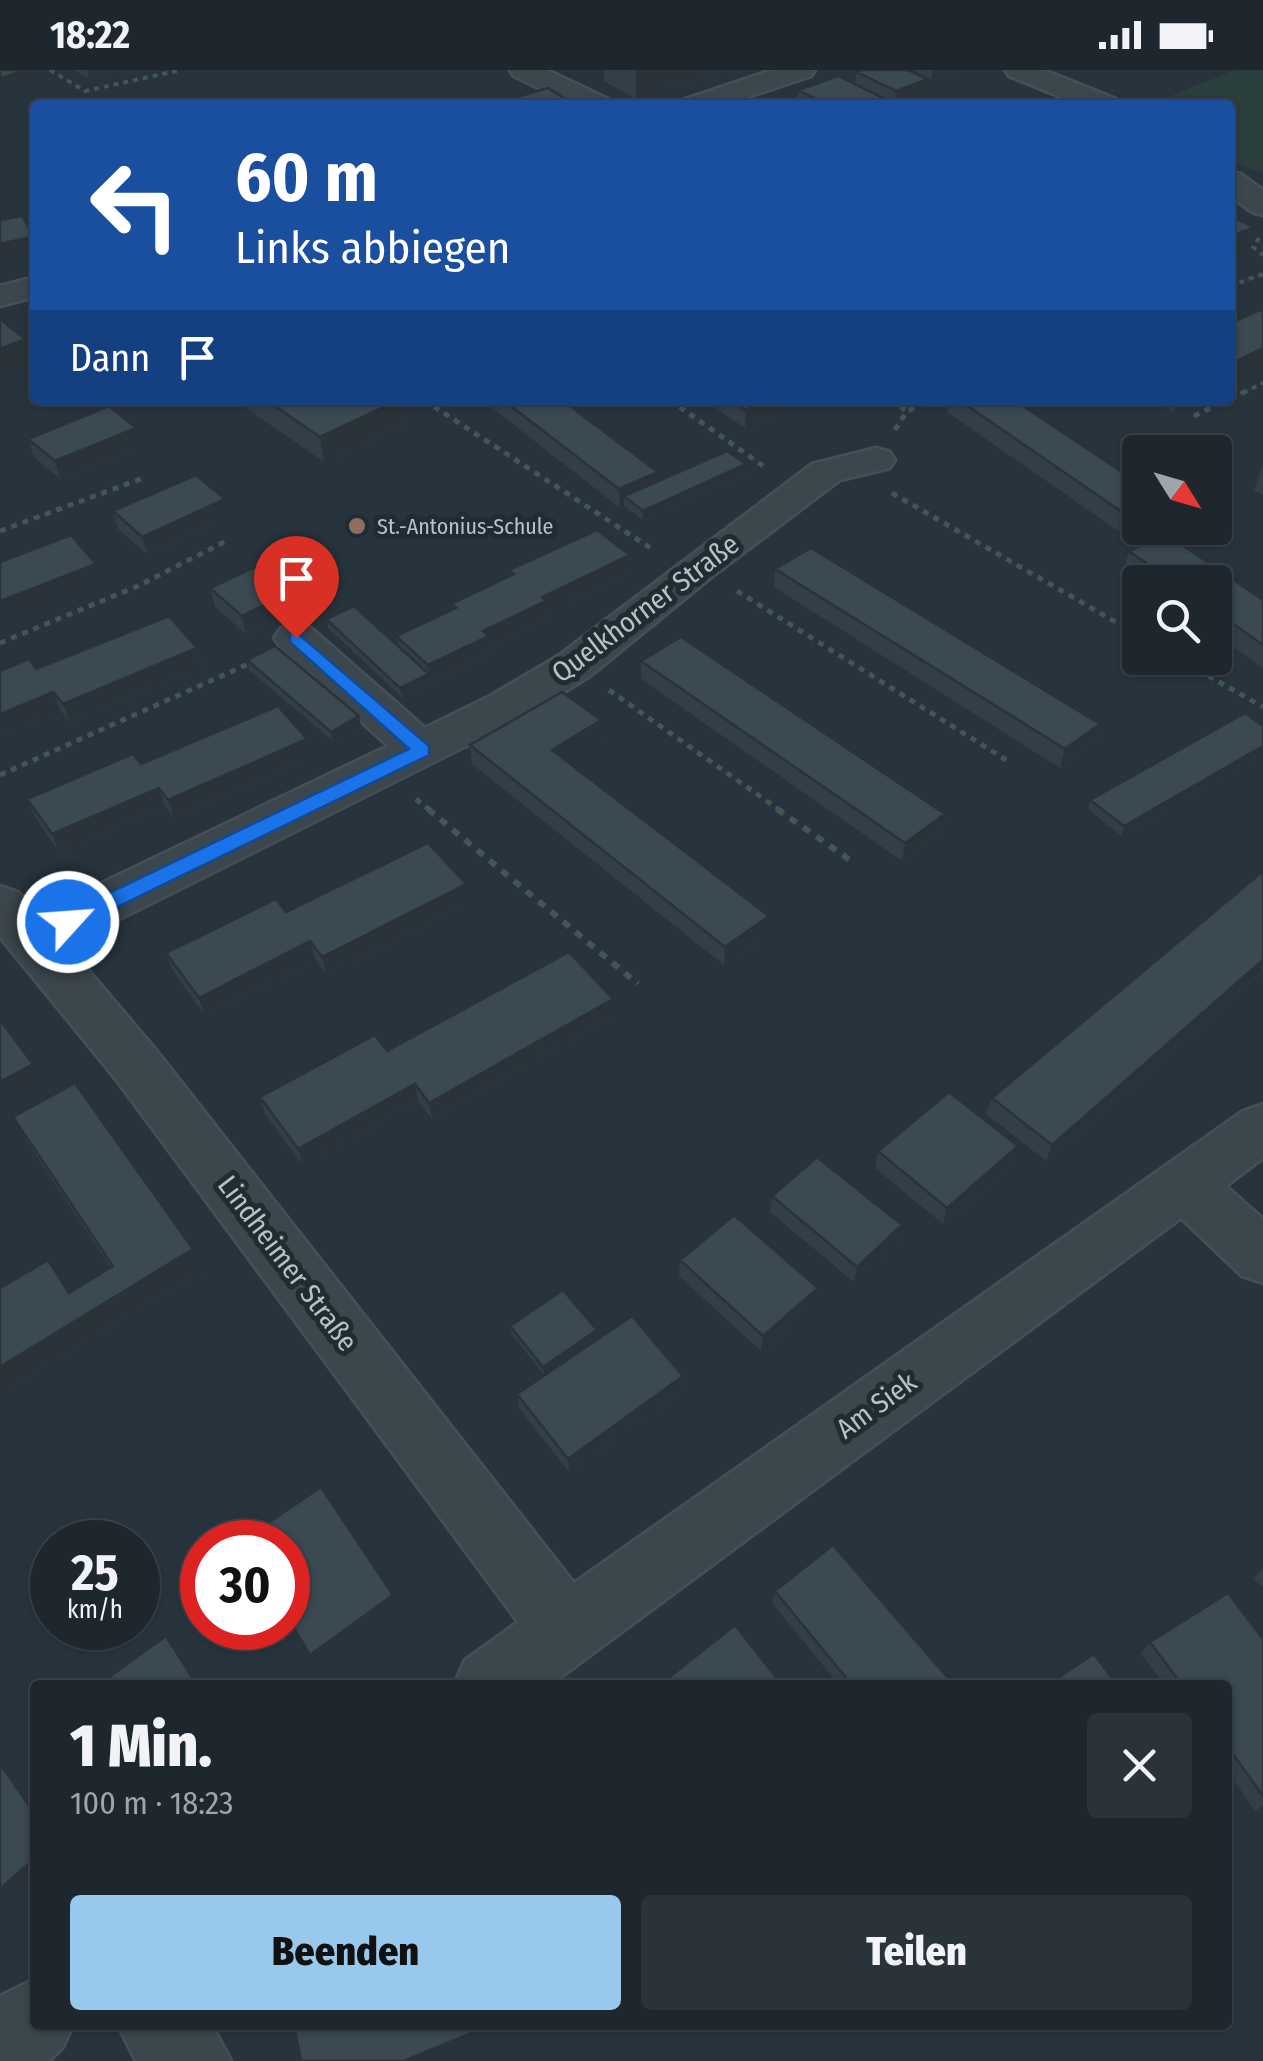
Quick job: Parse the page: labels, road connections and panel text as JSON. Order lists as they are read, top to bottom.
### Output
{
  "streets": {
    "street": ["Quelkhorner Straße", "Lindheimer Straße", "Am Siek"]
  },
  "crossings": [
    ["Quelkhorner Straße", "Lindheimer Straße"],
    ["Lindheimer Straße", "Am Siek"]
  ],
  "places": ["St.-Antonius-Schule"],
  "north": "bottom right",
  "page": {
    "status": "18:22",
    "turn": ["60 m", "Links abbiegen"],
    "then": "Dann",
    "speed": "25 km/h",
    "limit": "30",
    "heading": ["1 Min.", "100 m · 18:23"],
    "buttons": ["Beenden", "Teilen"]
  }
}
